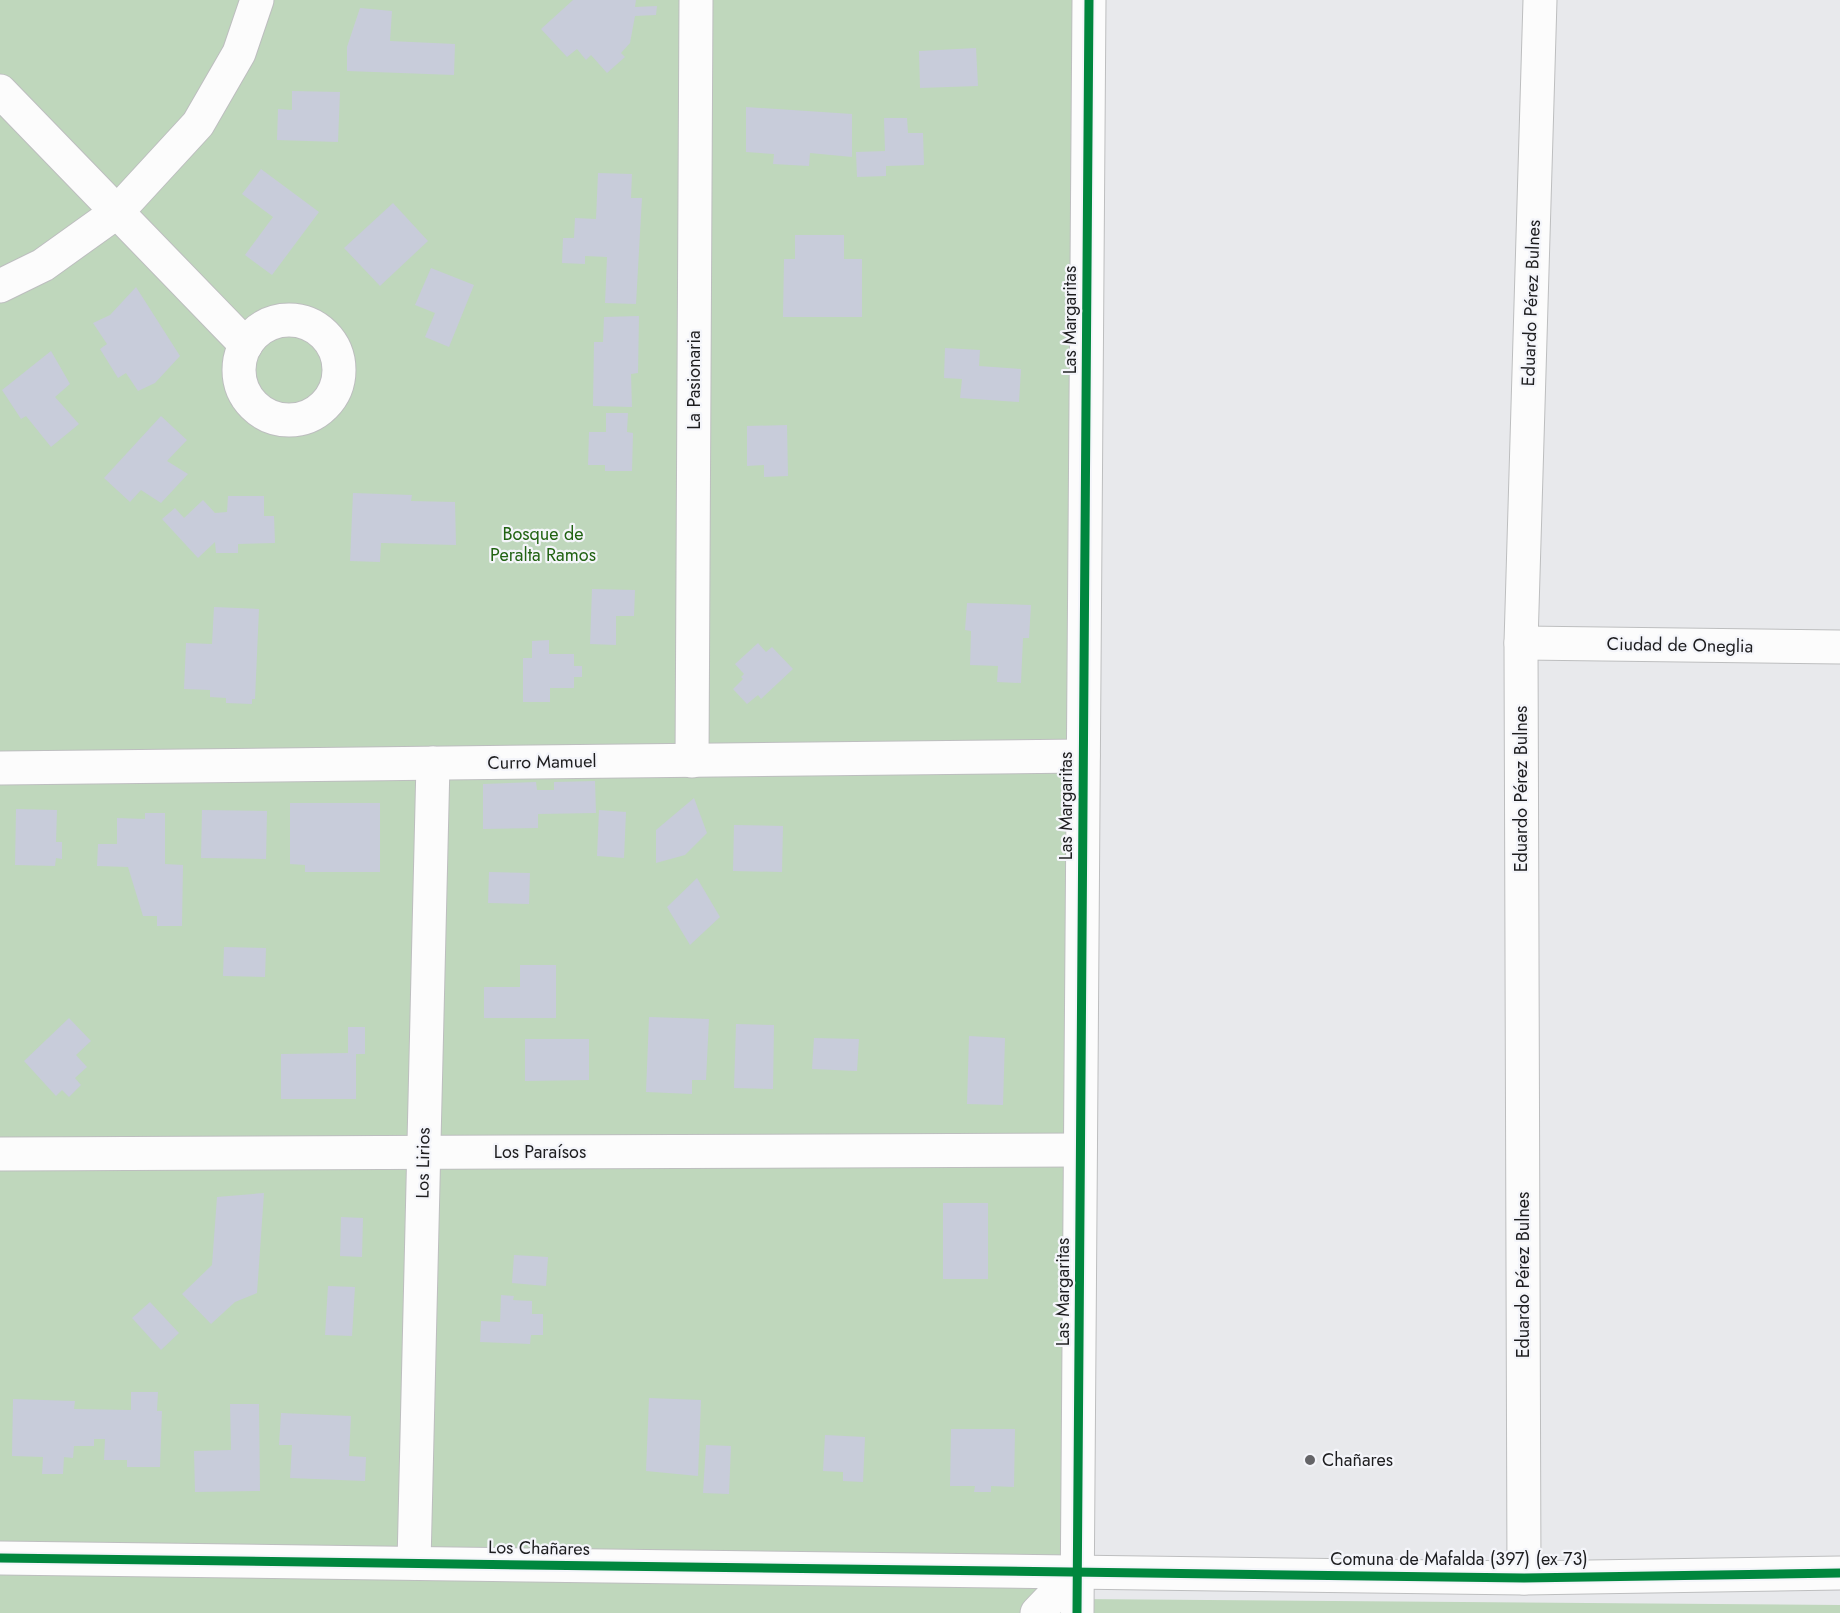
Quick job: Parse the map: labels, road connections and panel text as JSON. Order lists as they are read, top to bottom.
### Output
{
  "streets": {
    "street": [
      "Eduardo Pérez Bulnes",
      "Las Margaritas",
      "La Pasionaria",
      "Ciudad de Oneglia",
      "Curro Mamuel",
      "Los Paraísos",
      "Los Lirios",
      "Los Chañares",
      "Comuna de Mafalda (397) (ex 73)"
    ]
  },
  "crossings": [
    ["Eduardo Pérez Bulnes", "Ciudad de Oneglia"],
    ["Eduardo Pérez Bulnes", "Comuna de Mafalda (397) (ex 73)"],
    ["Las Margaritas", "Curro Mamuel"],
    ["Las Margaritas", "Los Paraísos"],
    ["Las Margaritas", "Los Chañares"],
    ["Las Margaritas", "Comuna de Mafalda (397) (ex 73)"],
    ["La Pasionaria", "Curro Mamuel"],
    ["Curro Mamuel", "Los Lirios"],
    ["Los Paraísos", "Los Lirios"],
    ["Los Lirios", "Los Chañares"],
    ["Los Chañares", "Comuna de Mafalda (397) (ex 73)"]
  ],
  "parks": ["Bosque de Peralta Ramos"],
  "places": ["Chañares"]
}
